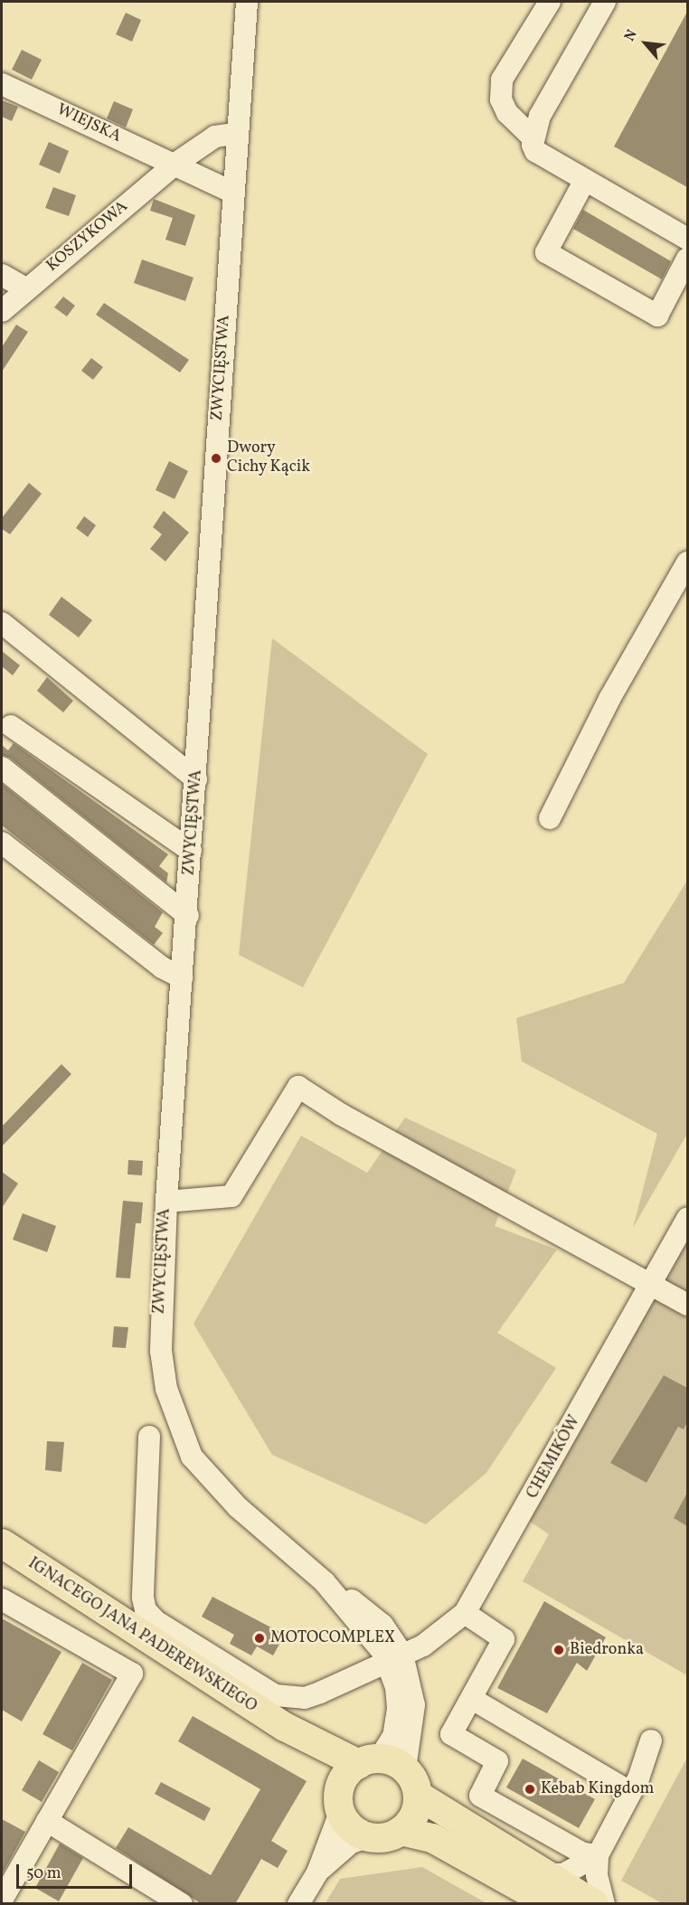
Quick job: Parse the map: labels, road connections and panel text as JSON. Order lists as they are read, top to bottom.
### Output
{
  "streets": {
    "main road": ["IGNACEGO JANA PADEREWSKIEGO"],
    "street": [
      "WIEJSKA",
      "KOSZYKOWA",
      "ZWYCIĘSTWA",
      "CHEMIKÓW"
    ]
  },
  "crossings": [
    ["WIEJSKA", "KOSZYKOWA"],
    ["KOSZYKOWA", "ZWYCIĘSTWA"],
    ["ZWYCIĘSTWA", "CHEMIKÓW"],
    ["ZWYCIĘSTWA", "IGNACEGO JANA PADEREWSKIEGO"]
  ],
  "places": [
    "Dwory Cichy Kącik",
    "MOTOCOMPLEX",
    "Biedronka",
    "Kebab Kingdom"
  ],
  "scale_bar": "50 m",
  "north": "top left"
}
